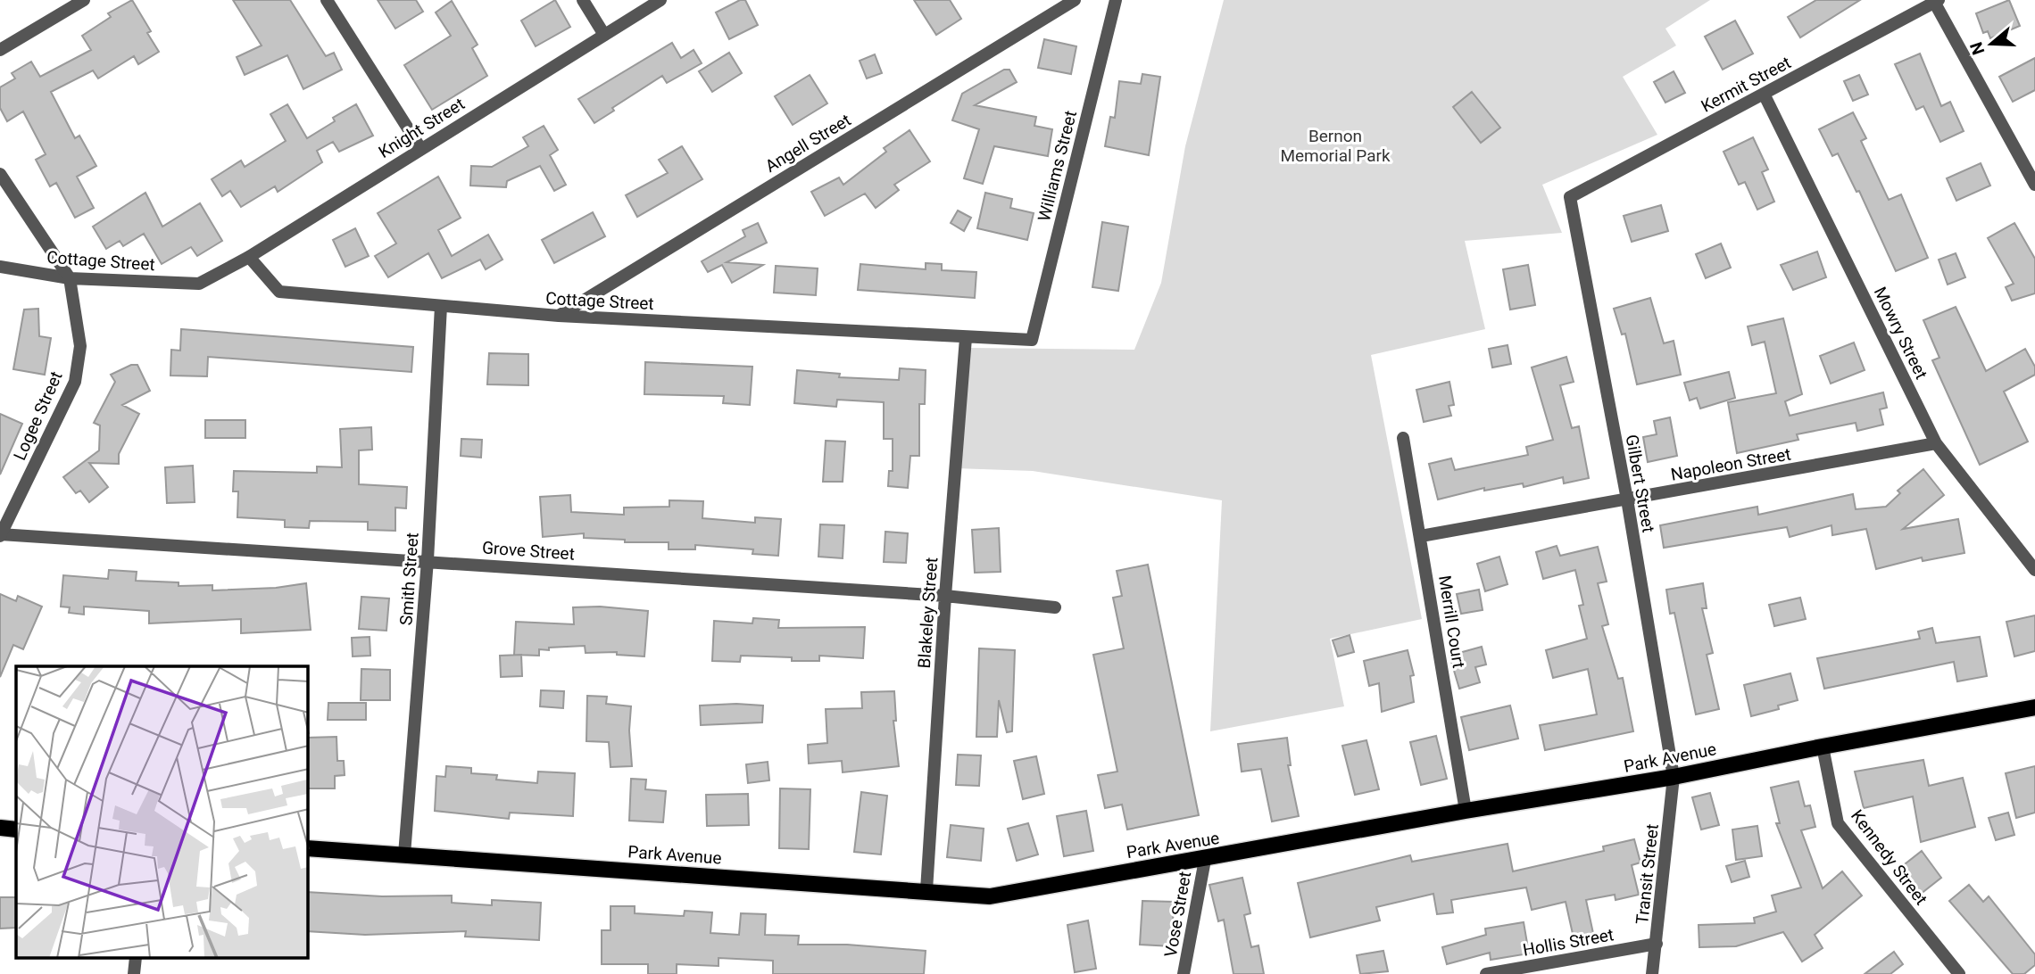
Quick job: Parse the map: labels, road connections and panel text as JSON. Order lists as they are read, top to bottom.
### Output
{
  "streets": {
    "main road": ["Park Avenue"],
    "street": [
      "Kermit Street",
      "Knight Street",
      "Angell Street",
      "Williams Street",
      "Cottage Street",
      "Mowry Street",
      "Logee Street",
      "Napoleon Street",
      "Gilbert Street",
      "Grove Street",
      "Smith Street",
      "Blakeley Street",
      "Merrill Court",
      "Kennedy Street",
      "Transit Street",
      "Vose Street",
      "Hollis Street"
    ]
  },
  "crossings": [
    ["Kermit Street", "Mowry Street"],
    ["Kermit Street", "Gilbert Street"],
    ["Knight Street", "Cottage Street"],
    ["Angell Street", "Cottage Street"],
    ["Williams Street", "Cottage Street"],
    ["Cottage Street", "Logee Street"],
    ["Cottage Street", "Smith Street"],
    ["Cottage Street", "Blakeley Street"],
    ["Mowry Street", "Napoleon Street"],
    ["Logee Street", "Grove Street"],
    ["Napoleon Street", "Gilbert Street"],
    ["Napoleon Street", "Merrill Court"],
    ["Gilbert Street", "Park Avenue"],
    ["Gilbert Street", "Transit Street"],
    ["Grove Street", "Smith Street"],
    ["Grove Street", "Blakeley Street"],
    ["Smith Street", "Park Avenue"],
    ["Blakeley Street", "Park Avenue"],
    ["Merrill Court", "Park Avenue"],
    ["Park Avenue", "Kennedy Street"],
    ["Park Avenue", "Transit Street"],
    ["Park Avenue", "Vose Street"],
    ["Transit Street", "Hollis Street"]
  ],
  "parks": ["Bernon Memorial Park"],
  "north": "left"
}
